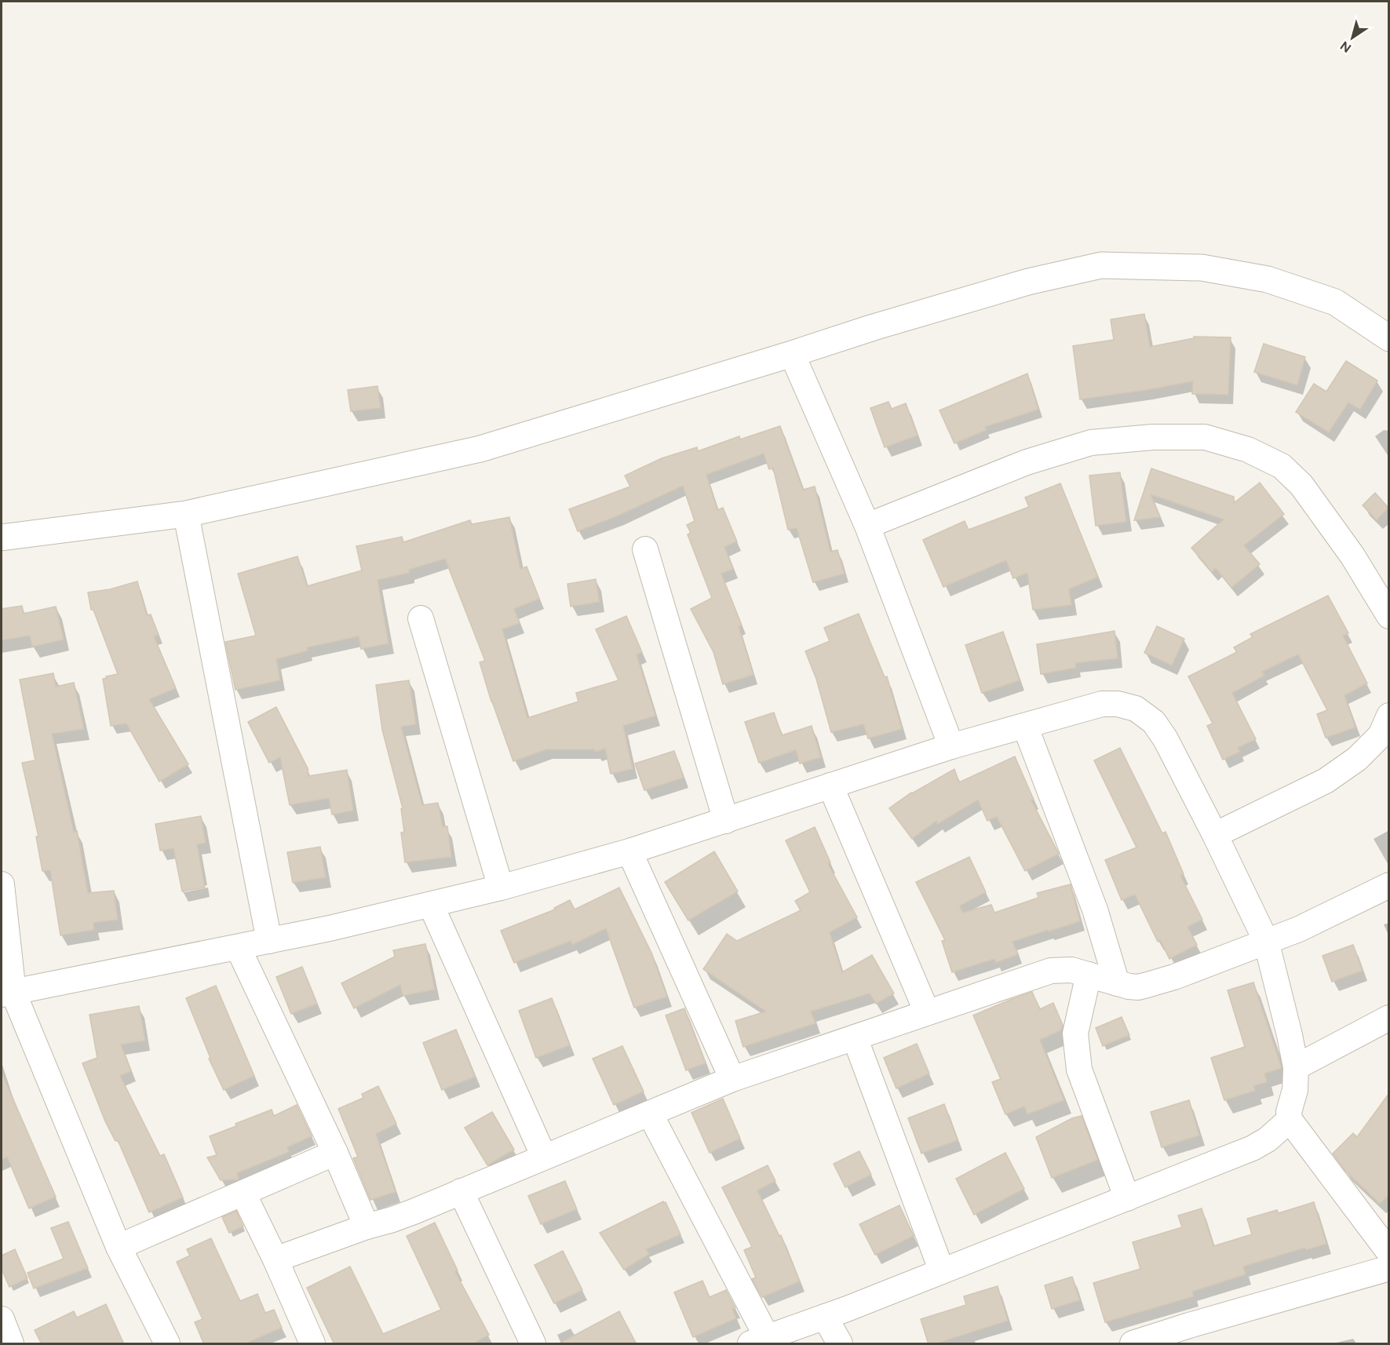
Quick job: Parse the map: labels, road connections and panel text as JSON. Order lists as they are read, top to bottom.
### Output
{
  "north": "bottom left"
}
